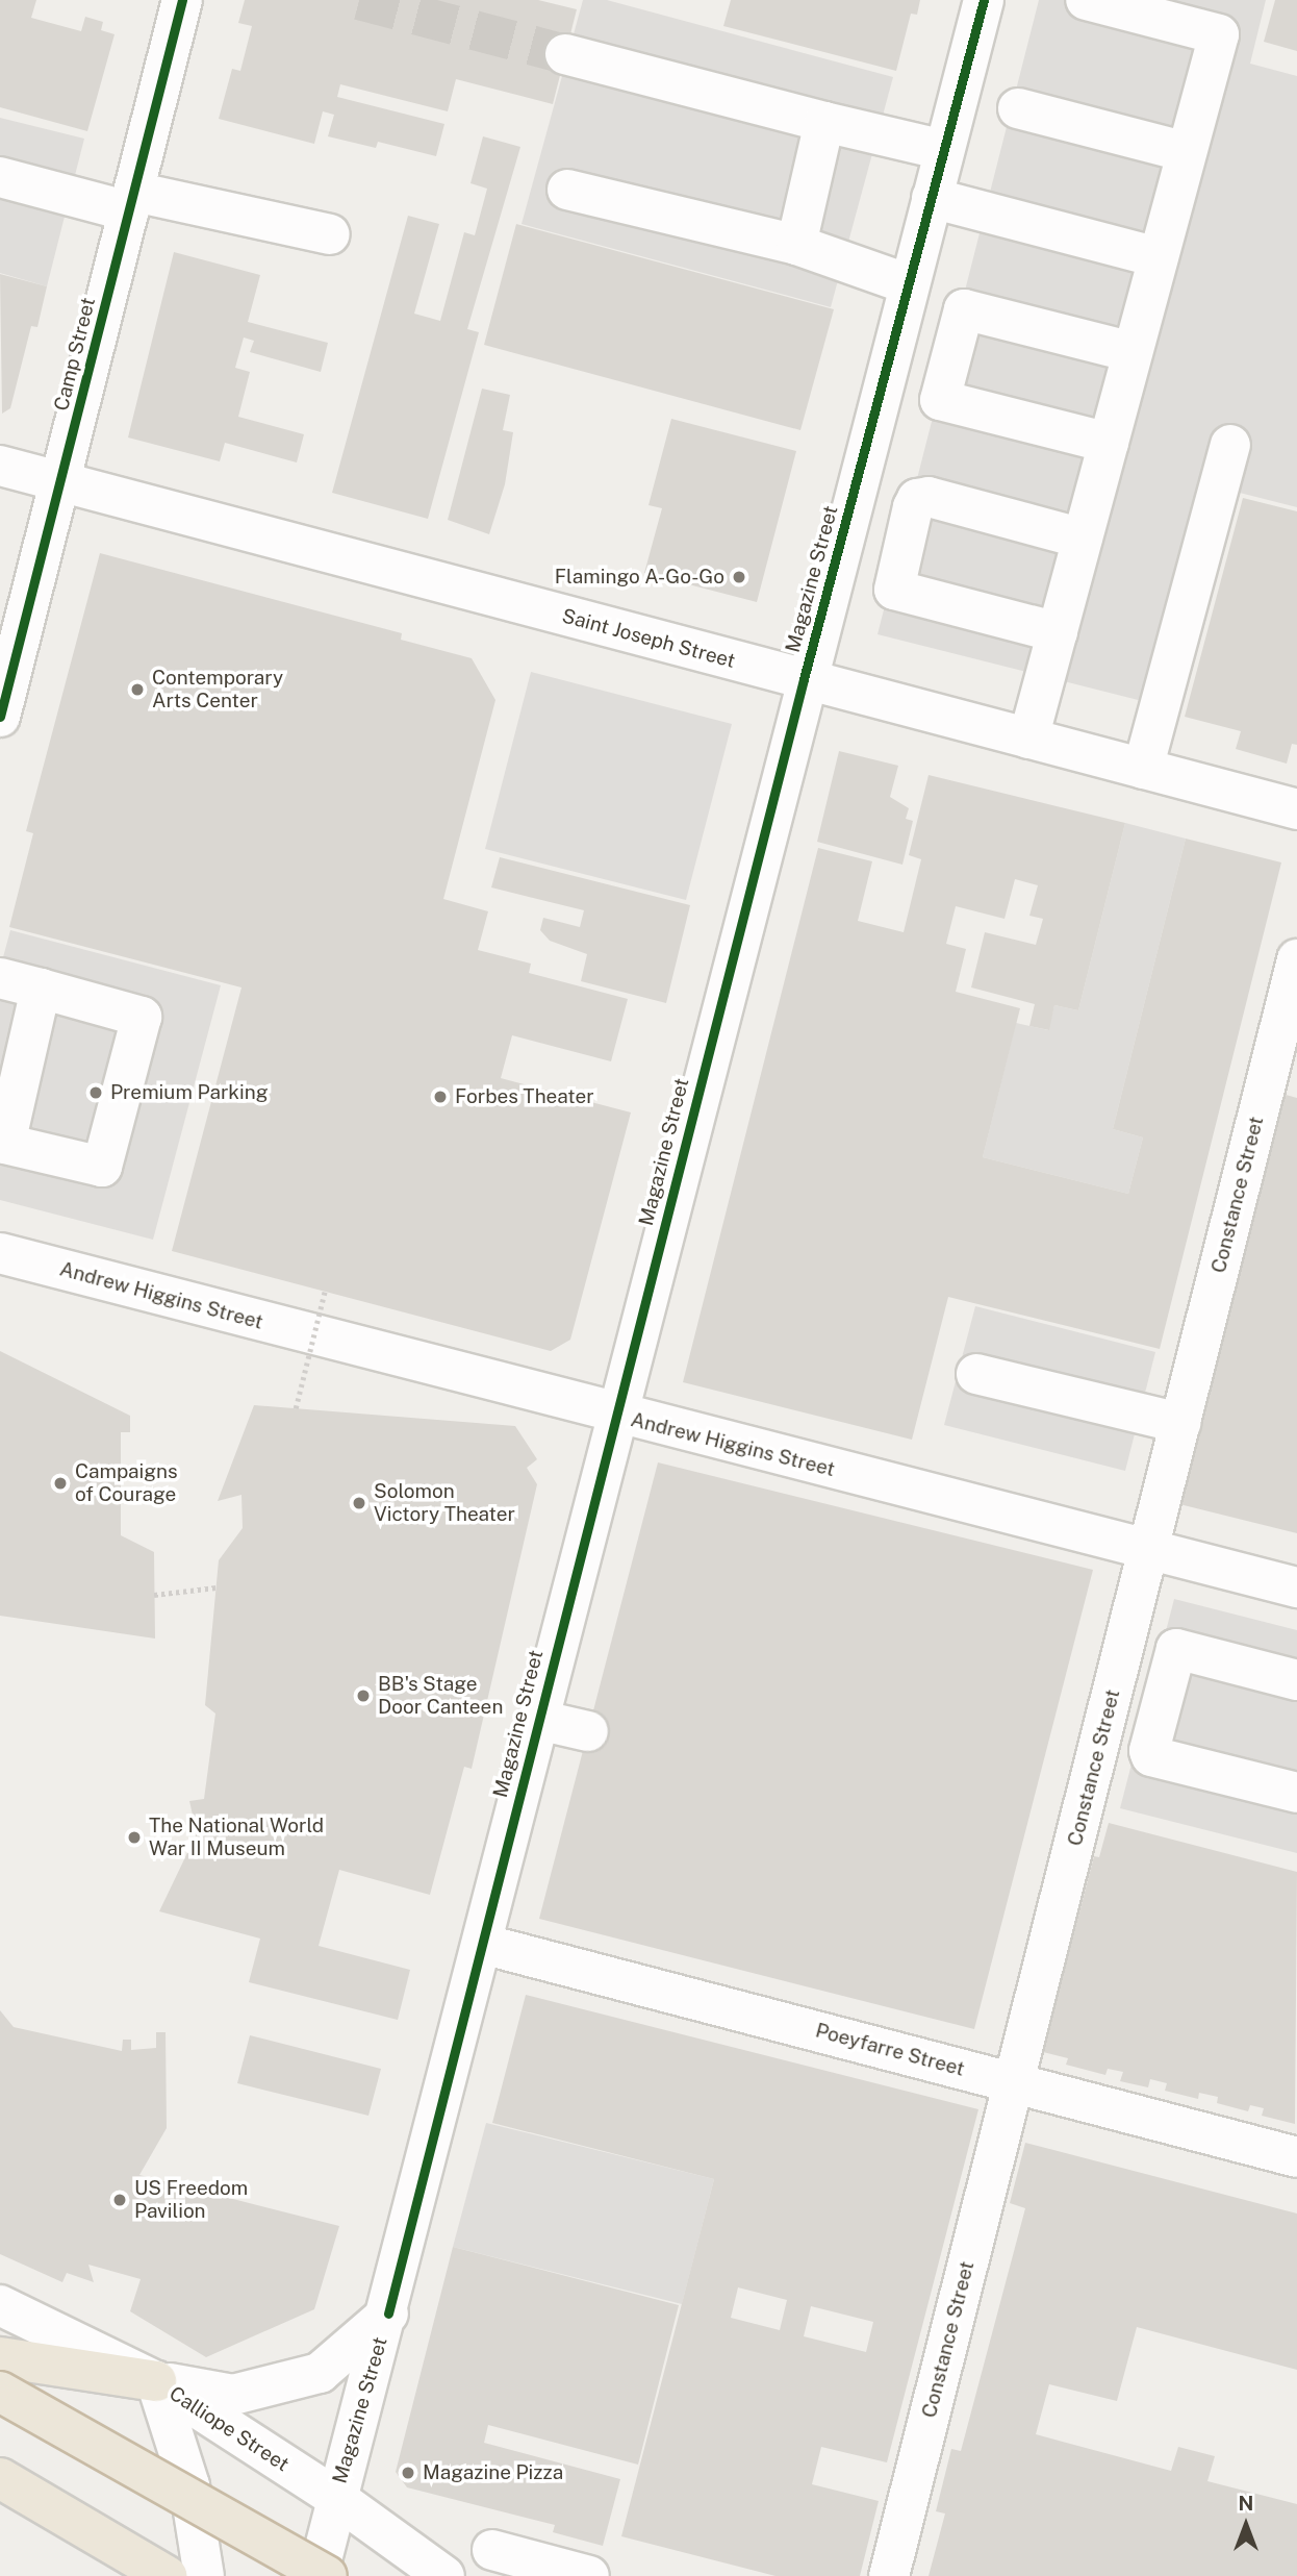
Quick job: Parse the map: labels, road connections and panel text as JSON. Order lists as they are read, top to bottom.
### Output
{
  "streets": {
    "street": [
      "Camp Street",
      "Magazine Street",
      "Saint Joseph Street",
      "Constance Street",
      "Andrew Higgins Street",
      "Poeyfarre Street",
      "Calliope Street"
    ]
  },
  "crossings": [
    ["Camp Street", "Saint Joseph Street"],
    ["Magazine Street", "Saint Joseph Street"],
    ["Magazine Street", "Andrew Higgins Street"],
    ["Magazine Street", "Poeyfarre Street"],
    ["Magazine Street", "Calliope Street"],
    ["Constance Street", "Andrew Higgins Street"],
    ["Constance Street", "Poeyfarre Street"]
  ],
  "places": [
    "Flamingo A-Go-Go",
    "Contemporary Arts Center",
    "Premium Parking",
    "Forbes Theater",
    "Campaigns of Courage",
    "Solomon Victory Theater",
    "BB's Stage Door Canteen",
    "The National World War II Museum",
    "US Freedom Pavilion",
    "Magazine Pizza"
  ],
  "north": "top"
}
